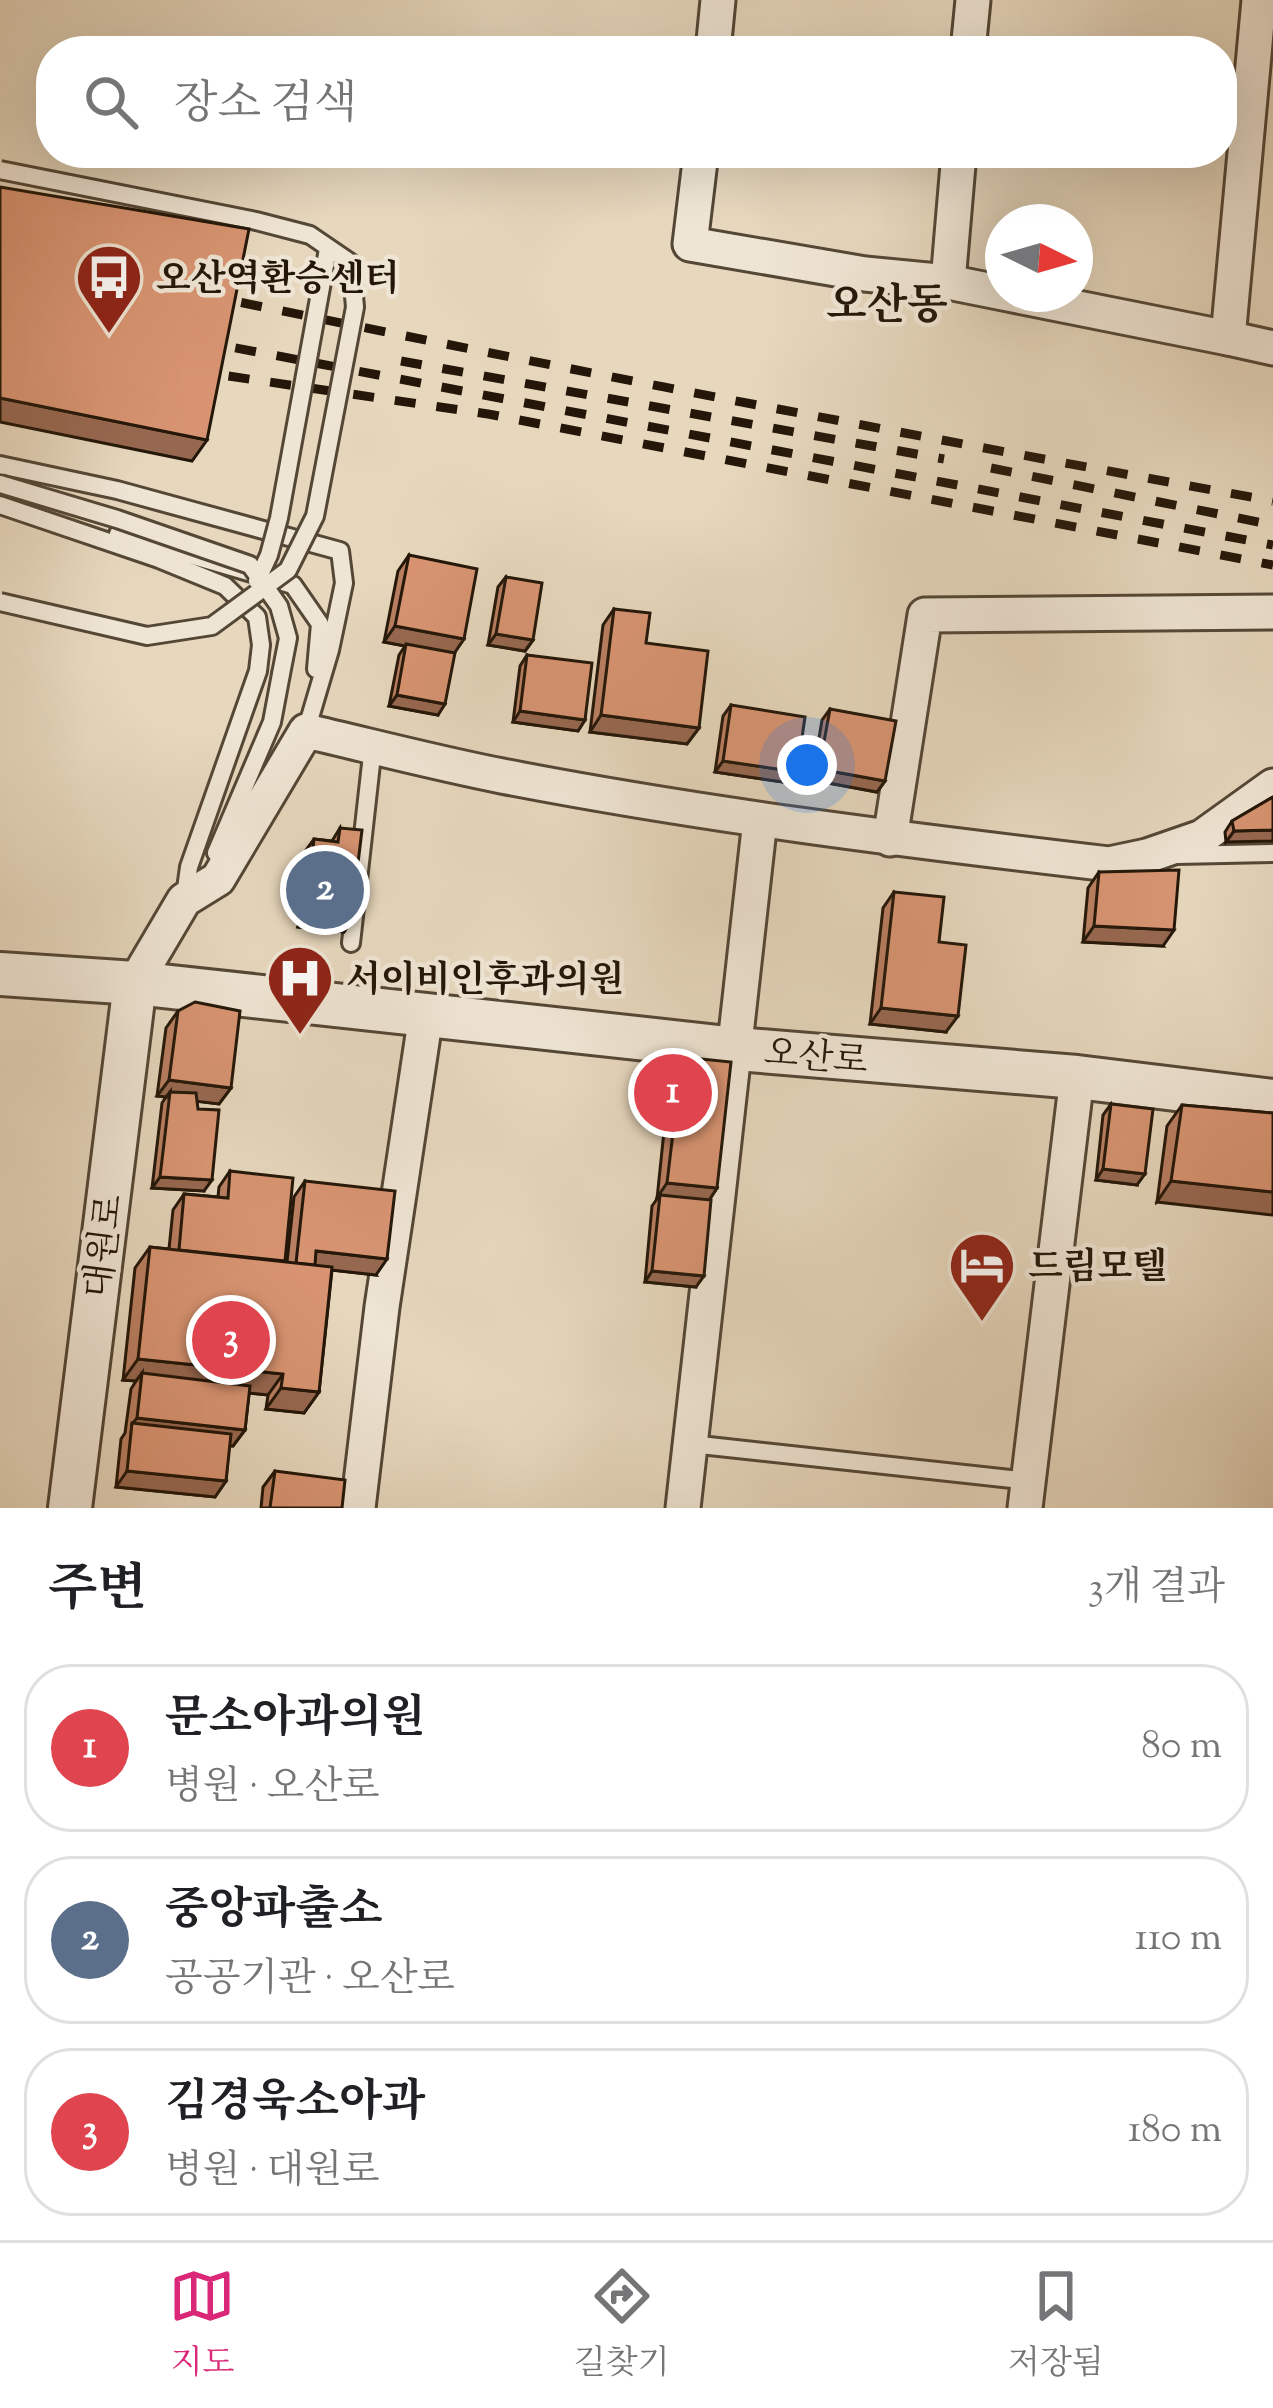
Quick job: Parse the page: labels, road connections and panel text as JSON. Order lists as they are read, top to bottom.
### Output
{
  "streets": {
    "street": ["오산로", "대원로"]
  },
  "crossings": [
    ["오산로", "대원로"]
  ],
  "districts": ["오산동"],
  "places": {
    "bus stop": ["오산역환승센터"],
    "hospital": ["서이비인후과의원"],
    "hotel": ["드림모텔"]
  },
  "north": "right",
  "page": {
    "search": "장소 검색",
    "pins": ["2", "1", "3"],
    "heading": ["주변", "3개 결과"],
    "list": [
      {
        "mark": "1",
        "name": "문소아과의원",
        "note": "병원 · 오산로",
        "value": "80 m"
      },
      {
        "mark": "2",
        "name": "중앙파출소",
        "note": "공공기관 · 오산로",
        "value": "110 m"
      },
      {
        "mark": "3",
        "name": "김경욱소아과",
        "note": "병원 · 대원로",
        "value": "180 m"
      }
    ],
    "nav": ["지도", "길찾기", "저장됨"]
  }
}
